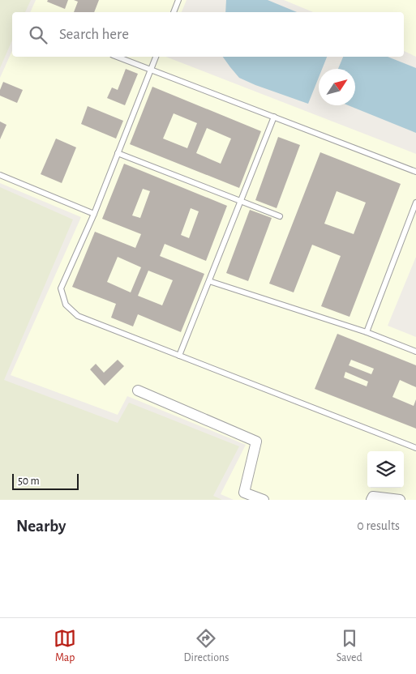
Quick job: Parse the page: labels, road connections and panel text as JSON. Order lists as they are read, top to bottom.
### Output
{
  "scale_bar": "50 m",
  "north": "top right",
  "page": {
    "search": "Search here",
    "scale": "50 m",
    "heading": ["Nearby", "0 results"],
    "nav": ["Map", "Directions", "Saved"]
  }
}
